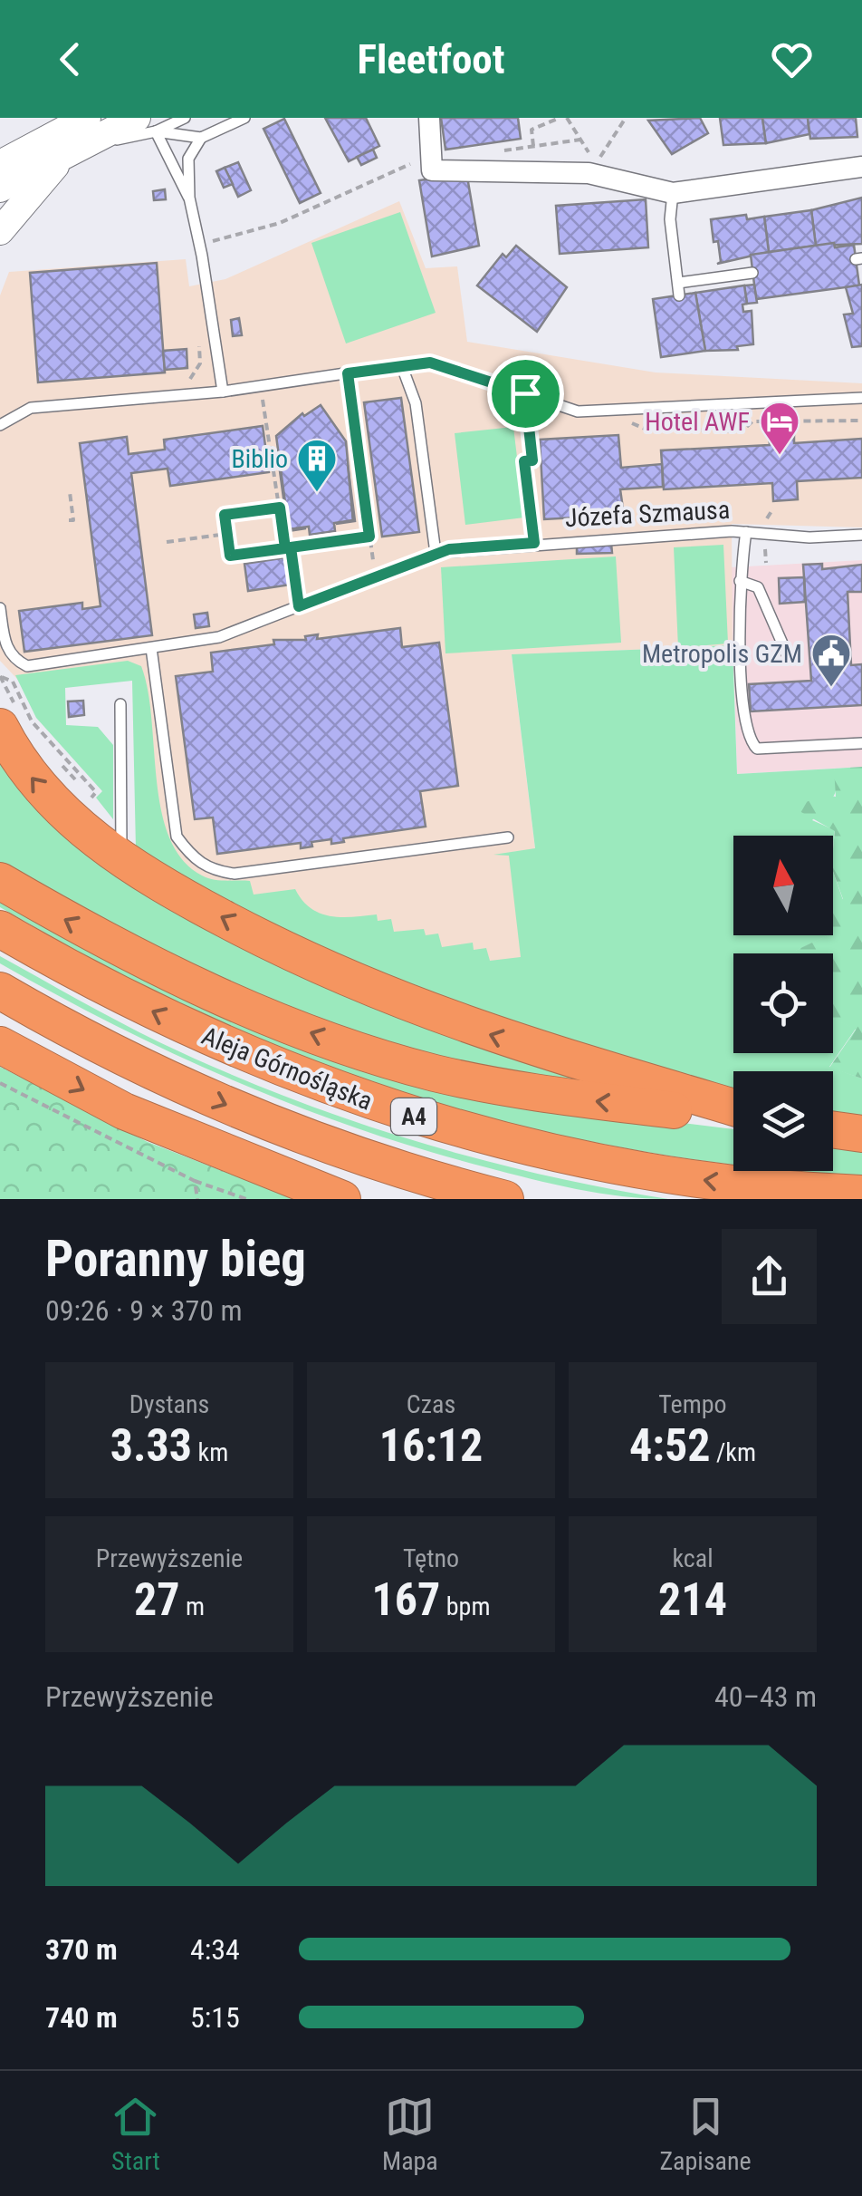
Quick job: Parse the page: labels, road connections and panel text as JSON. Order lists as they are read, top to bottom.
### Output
{
  "streets": {
    "highway": ["Aleja Górnośląska", "A4"],
    "lane": ["Józefa Szmausa"]
  },
  "places": {
    "hotel": ["Hotel AWF"],
    "building": ["Biblio"],
    "public building": ["Metropolis GZM"]
  },
  "north": "top",
  "page": {
    "header": "Fleetfoot",
    "heading": ["Poranny bieg", "09:26 · 9 × 370 m"],
    "stats": [
      ["Dystans", "3.33 km"],
      ["Czas", "16:12"],
      ["Tempo", "4:52 /km"],
      ["Przewyższenie", "27 m"],
      ["Tętno", "167 bpm"],
      ["kcal", "214"]
    ],
    "chart": ["Przewyższenie", "40–43 m"],
    "list": [
      {
        "name": "370 m",
        "note": "4:34"
      },
      {
        "name": "740 m",
        "note": "5:15"
      }
    ],
    "tabs": ["Start", "Mapa", "Zapisane"]
  }
}
